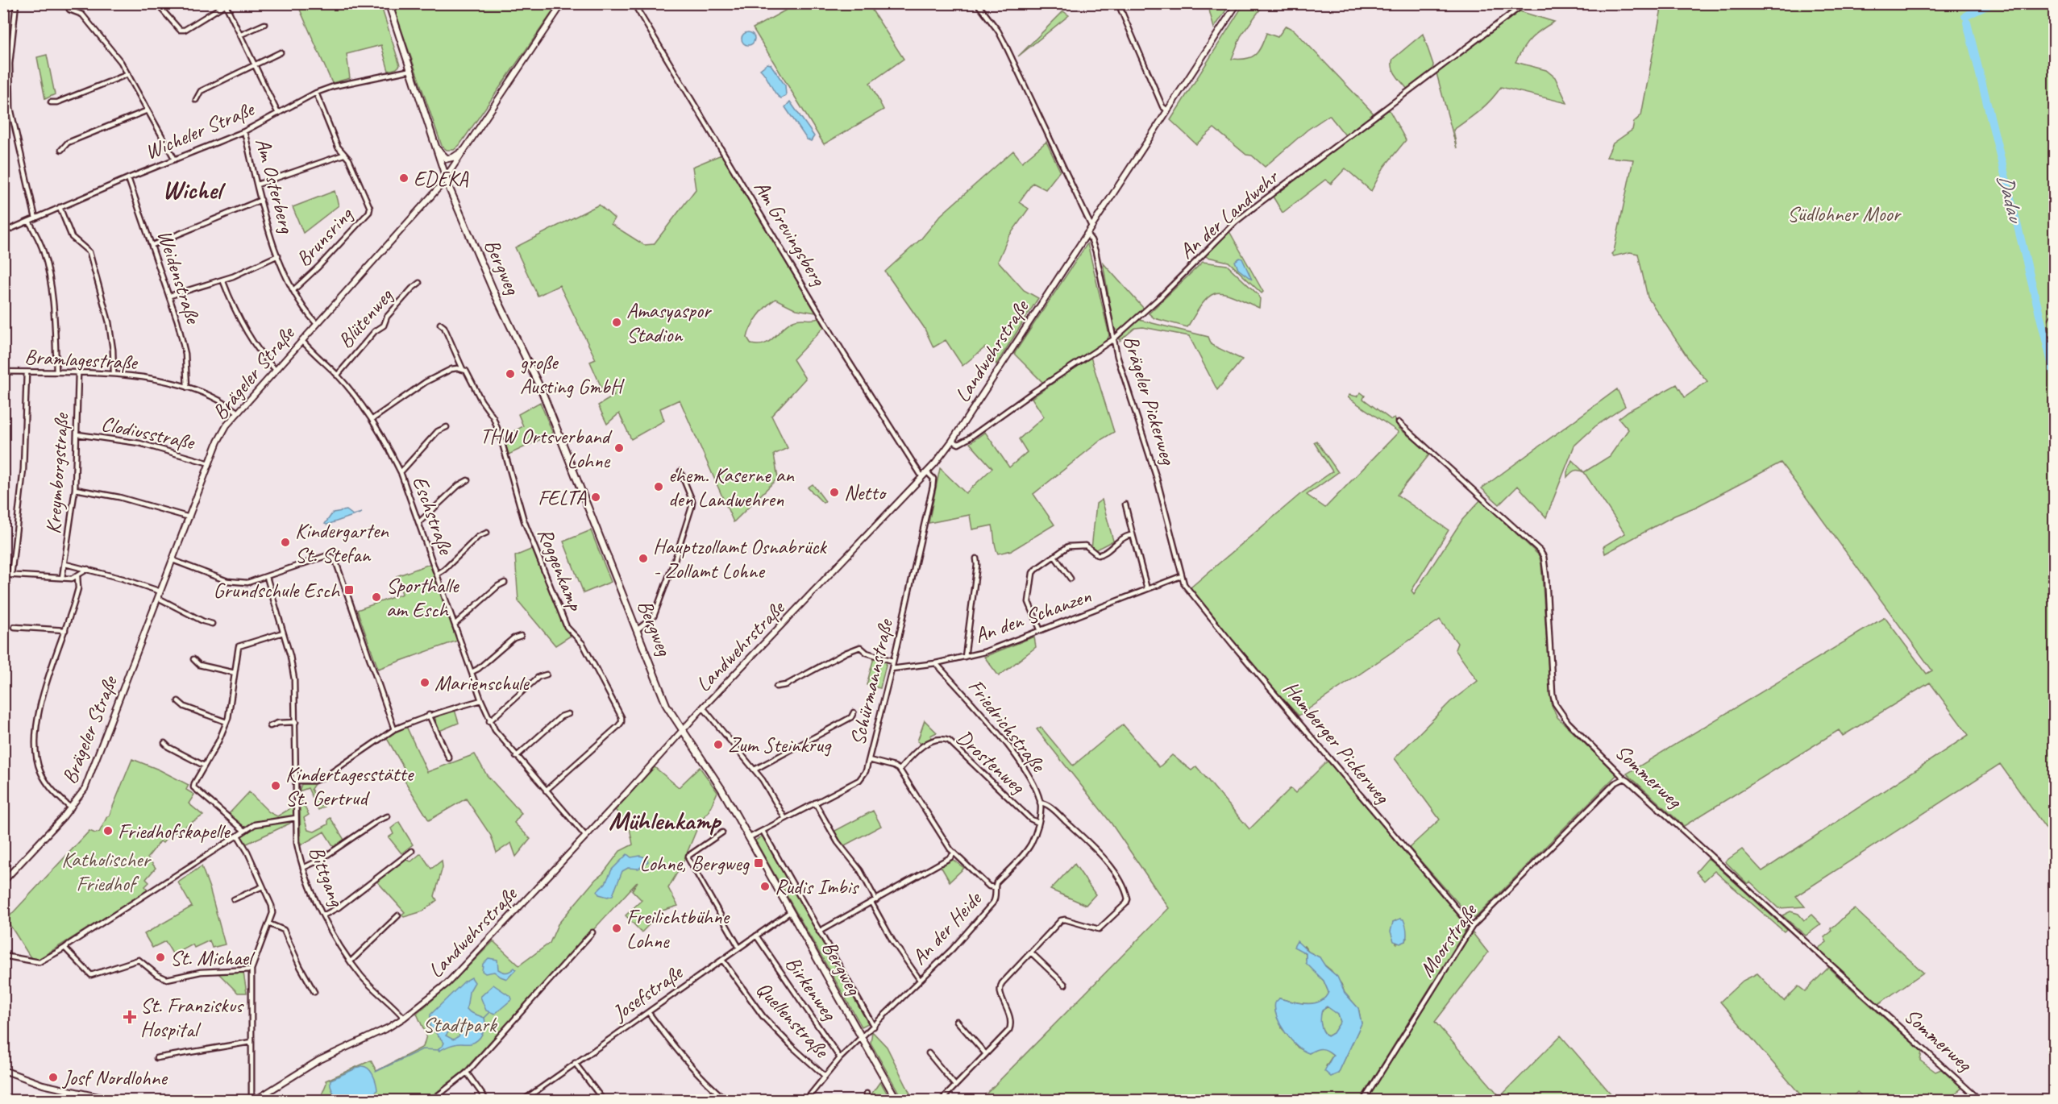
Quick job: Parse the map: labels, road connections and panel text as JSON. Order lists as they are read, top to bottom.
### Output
{
  "streets": {
    "main road": ["Bergweg"],
    "street": [
      "Wicheler Straße",
      "Am Osterberg",
      "An der Landwehr",
      "Am Grevingsberg",
      "Brunsring",
      "Weidenstraße",
      "Blütenweg",
      "Landwehrstraße",
      "Bramlagestraße",
      "Brägeler Straße",
      "Brägeler Pickerweg",
      "Clodiusstraße",
      "Kreymborgstraße",
      "Eschstraße",
      "Roggenkamp",
      "An den Schanzen",
      "Schürmannstraße",
      "Friedrichstraße",
      "Hamberger Pickerweg",
      "Drostenweg",
      "Sommerweg",
      "Bittgang",
      "An der Heide",
      "Moorstraße",
      "Birkenweg",
      "Josefstraße",
      "Quellenstraße"
    ]
  },
  "crossings": [
    ["Wicheler Straße", "Am Osterberg"],
    ["Wicheler Straße", "Bergweg"],
    ["Wicheler Straße", "Weidenstraße"],
    ["Am Osterberg", "Brunsring"],
    ["Am Osterberg", "Brägeler Straße"],
    ["An der Landwehr", "Landwehrstraße"],
    ["An der Landwehr", "Brägeler Pickerweg"],
    ["Am Grevingsberg", "Landwehrstraße"],
    ["Bergweg", "Landwehrstraße"],
    ["Bergweg", "Brägeler Straße"],
    ["Bergweg", "Schürmannstraße"],
    ["Bergweg", "An der Heide"],
    ["Bergweg", "Josefstraße"],
    ["Weidenstraße", "Bramlagestraße"],
    ["Blütenweg", "Eschstraße"],
    ["Landwehrstraße", "Brägeler Pickerweg"],
    ["Landwehrstraße", "Eschstraße"],
    ["Landwehrstraße", "Schürmannstraße"],
    ["Landwehrstraße", "Bittgang"],
    ["Bramlagestraße", "Brägeler Straße"],
    ["Bramlagestraße", "Kreymborgstraße"],
    ["Brägeler Straße", "Clodiusstraße"],
    ["Brägeler Straße", "Eschstraße"],
    ["Brägeler Pickerweg", "An den Schanzen"],
    ["Brägeler Pickerweg", "Hamberger Pickerweg"],
    ["Clodiusstraße", "Kreymborgstraße"],
    ["Eschstraße", "Roggenkamp"],
    ["An den Schanzen", "Schürmannstraße"],
    ["An den Schanzen", "Friedrichstraße"],
    ["An den Schanzen", "Hamberger Pickerweg"],
    ["Friedrichstraße", "An der Heide"],
    ["Hamberger Pickerweg", "Moorstraße"],
    ["Drostenweg", "An der Heide"],
    ["Sommerweg", "Moorstraße"],
    ["An der Heide", "Birkenweg"],
    ["An der Heide", "Quellenstraße"],
    ["Birkenweg", "Josefstraße"],
    ["Josefstraße", "Quellenstraße"]
  ],
  "districts": ["Wichel", "Mühlenkamp"],
  "water": ["Dadau"],
  "parks": ["Südlohner Moor", "Katholischer Friedhof", "Stadtpark"],
  "places": {
    "other": [
      "EDEKA",
      "Amasyaspor Stadion",
      "große Austing GmbH",
      "THW Ortsverband Lohne",
      "ehem. Kaserne an den Landwehren",
      "Netto",
      "FELTA",
      "Kindergarten St. Stefan",
      "Hauptzollamt Osnabrück - Zollamt Lohne",
      "Sporthalle am Esch",
      "Marienschule",
      "Zum Steinkrug",
      "Kindertagesstätte St. Gertrud",
      "Friedhofskapelle",
      "Rudis Imbis",
      "Freilichtbühne Lohne",
      "St. Michael",
      "Josf Nordlohne"
    ],
    "transit": ["Grundschule Esch", "Lohne, Bergweg"],
    "health": ["St. Franziskus Hospital"]
  }
}
